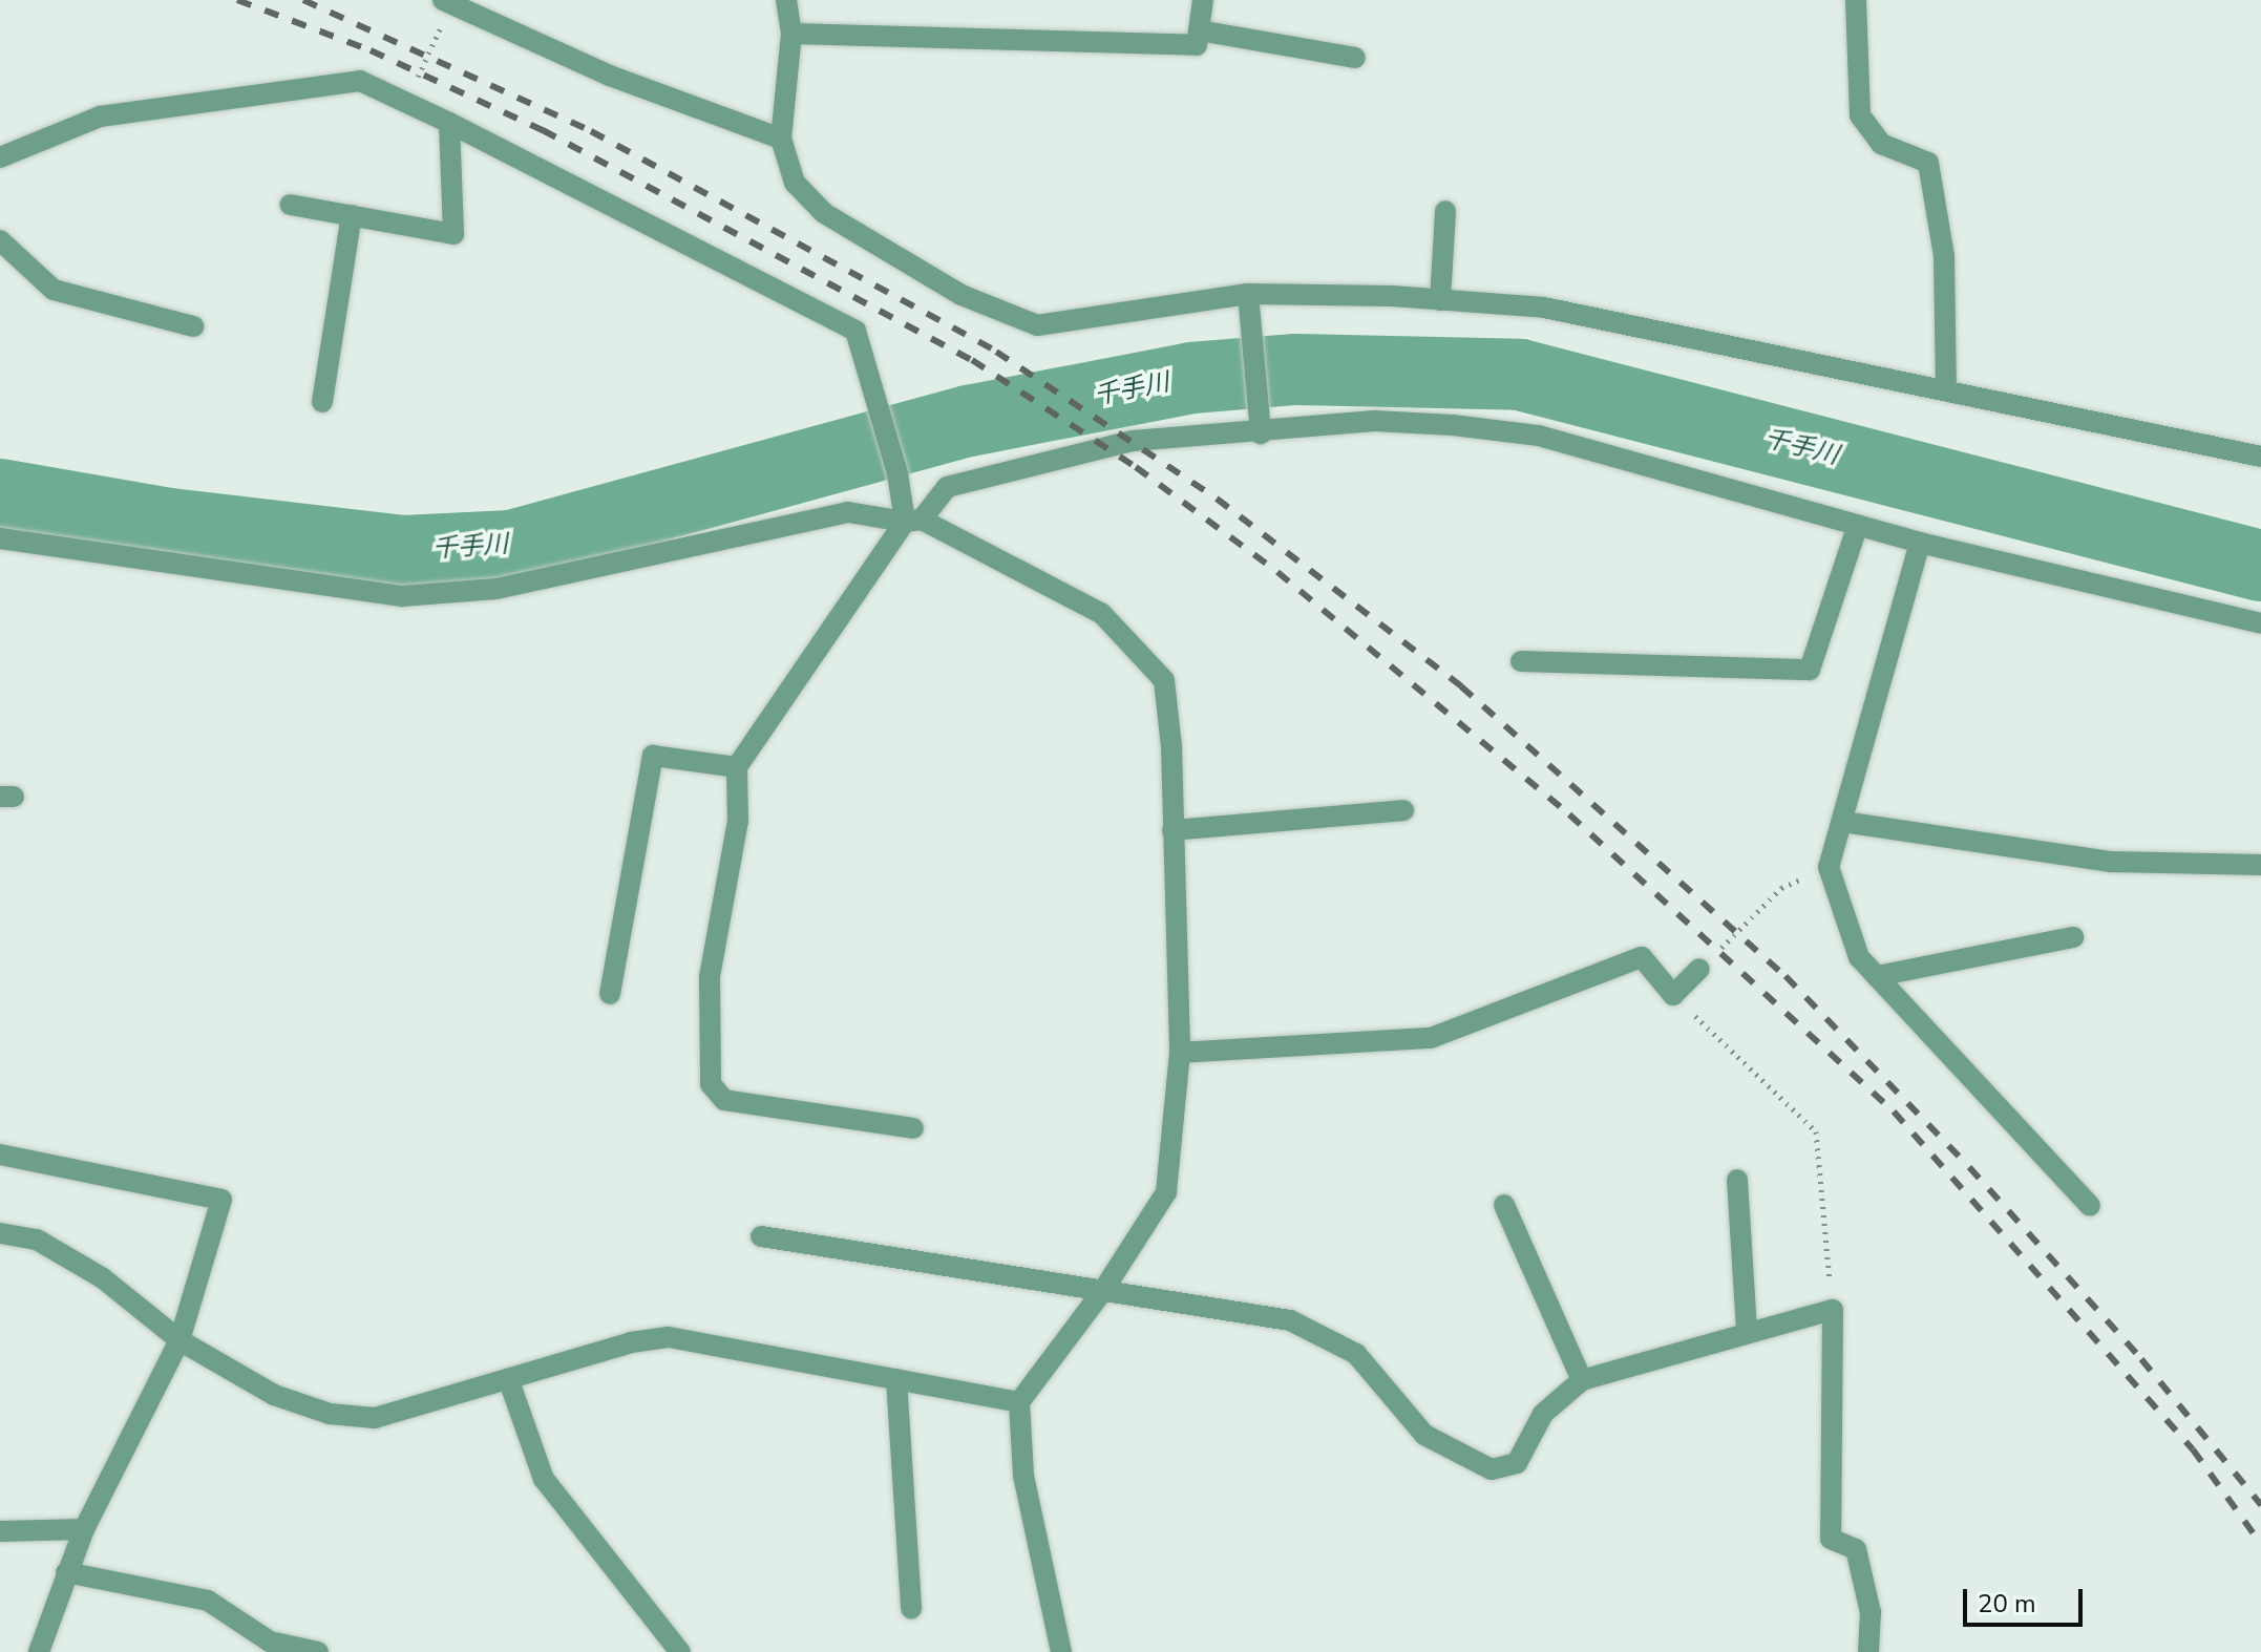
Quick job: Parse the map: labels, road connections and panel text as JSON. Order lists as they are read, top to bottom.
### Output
{
  "water": ["千手川"],
  "scale_bar": "20 m"
}
